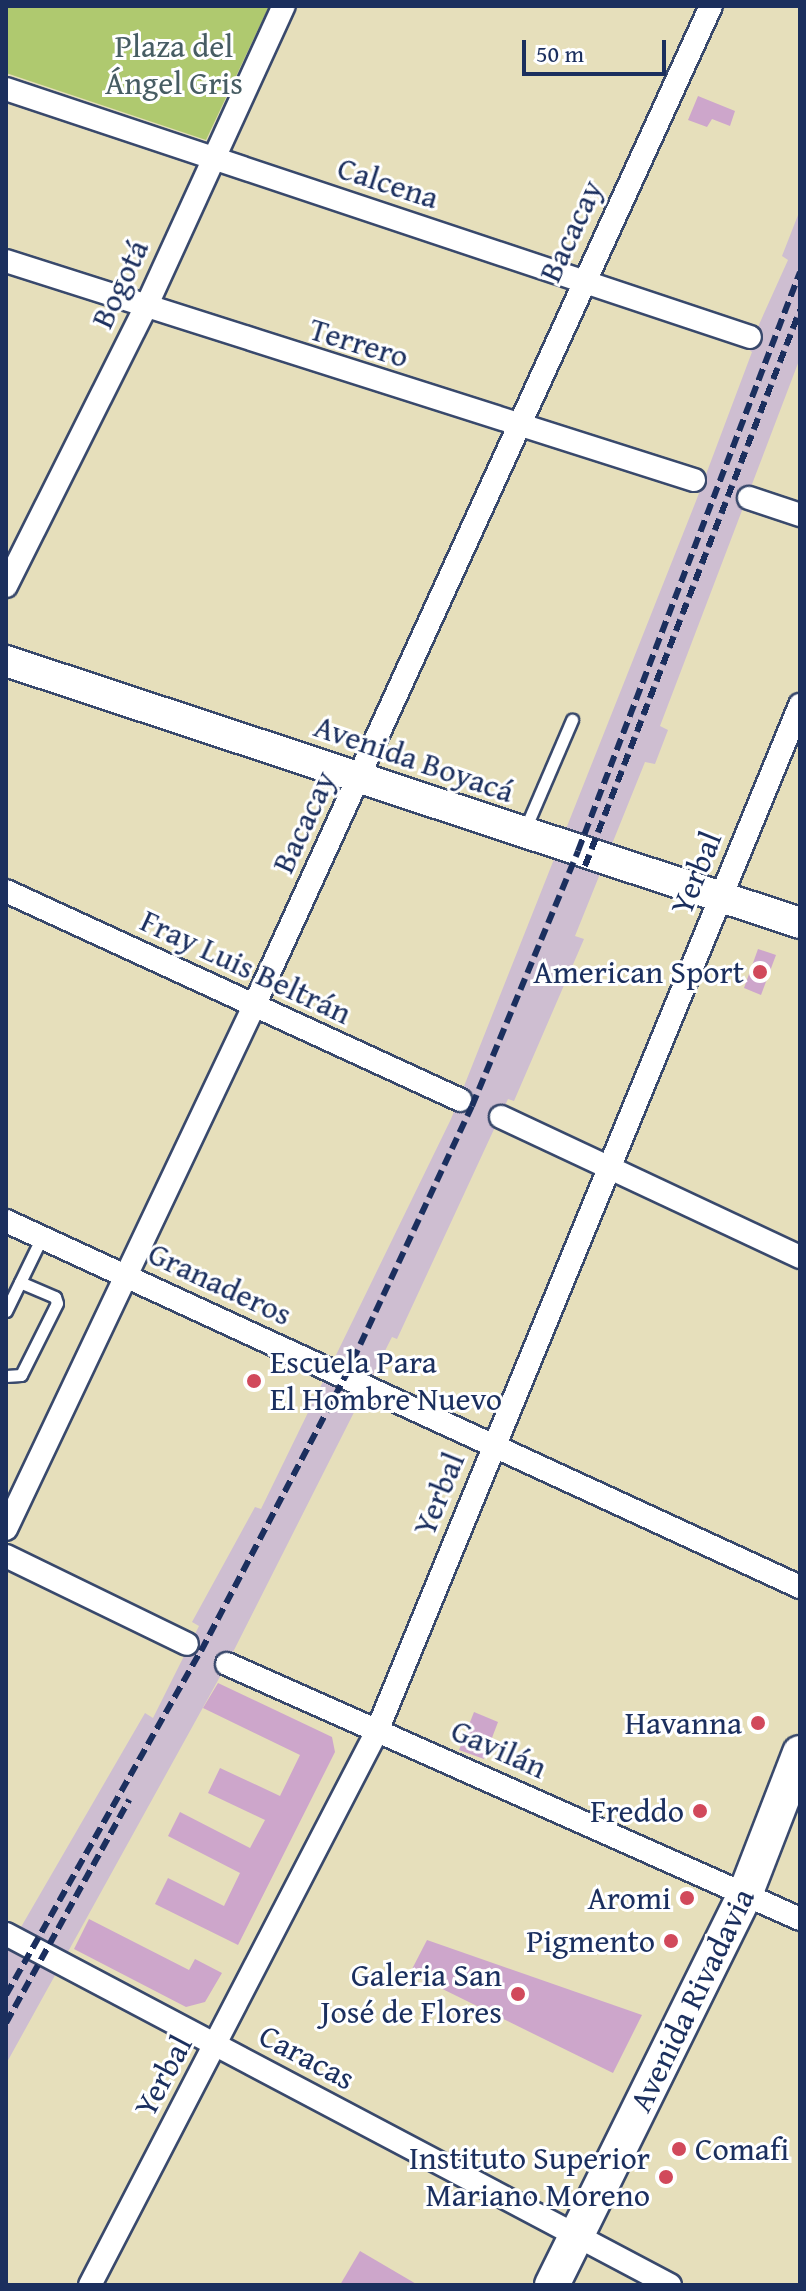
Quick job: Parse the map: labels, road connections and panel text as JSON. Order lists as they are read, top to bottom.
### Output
{
  "streets": {
    "main road": ["Avenida Boyacá", "Avenida Rivadavia"],
    "street": [
      "Calcena",
      "Bacacay",
      "Bogotá",
      "Terrero",
      "Yerbal",
      "Fray Luis Beltrán",
      "Granaderos",
      "Gavilán",
      "Caracas"
    ]
  },
  "crossings": [
    ["Calcena", "Bacacay"],
    ["Calcena", "Bogotá"],
    ["Bacacay", "Terrero"],
    ["Bacacay", "Avenida Boyacá"],
    ["Bacacay", "Fray Luis Beltrán"],
    ["Bacacay", "Granaderos"],
    ["Bogotá", "Terrero"],
    ["Avenida Boyacá", "Yerbal"],
    ["Yerbal", "Granaderos"],
    ["Yerbal", "Gavilán"],
    ["Yerbal", "Caracas"],
    ["Gavilán", "Avenida Rivadavia"],
    ["Avenida Rivadavia", "Caracas"]
  ],
  "parks": ["Plaza del Ángel Gris"],
  "places": [
    "American Sport",
    "Escuela Para El Hombre Nuevo",
    "Havanna",
    "Freddo",
    "Aromi",
    "Pigmento",
    "Galeria San José de Flores",
    "Comafi",
    "Instituto Superior Mariano Moreno"
  ],
  "scale_bar": "50 m"
}
